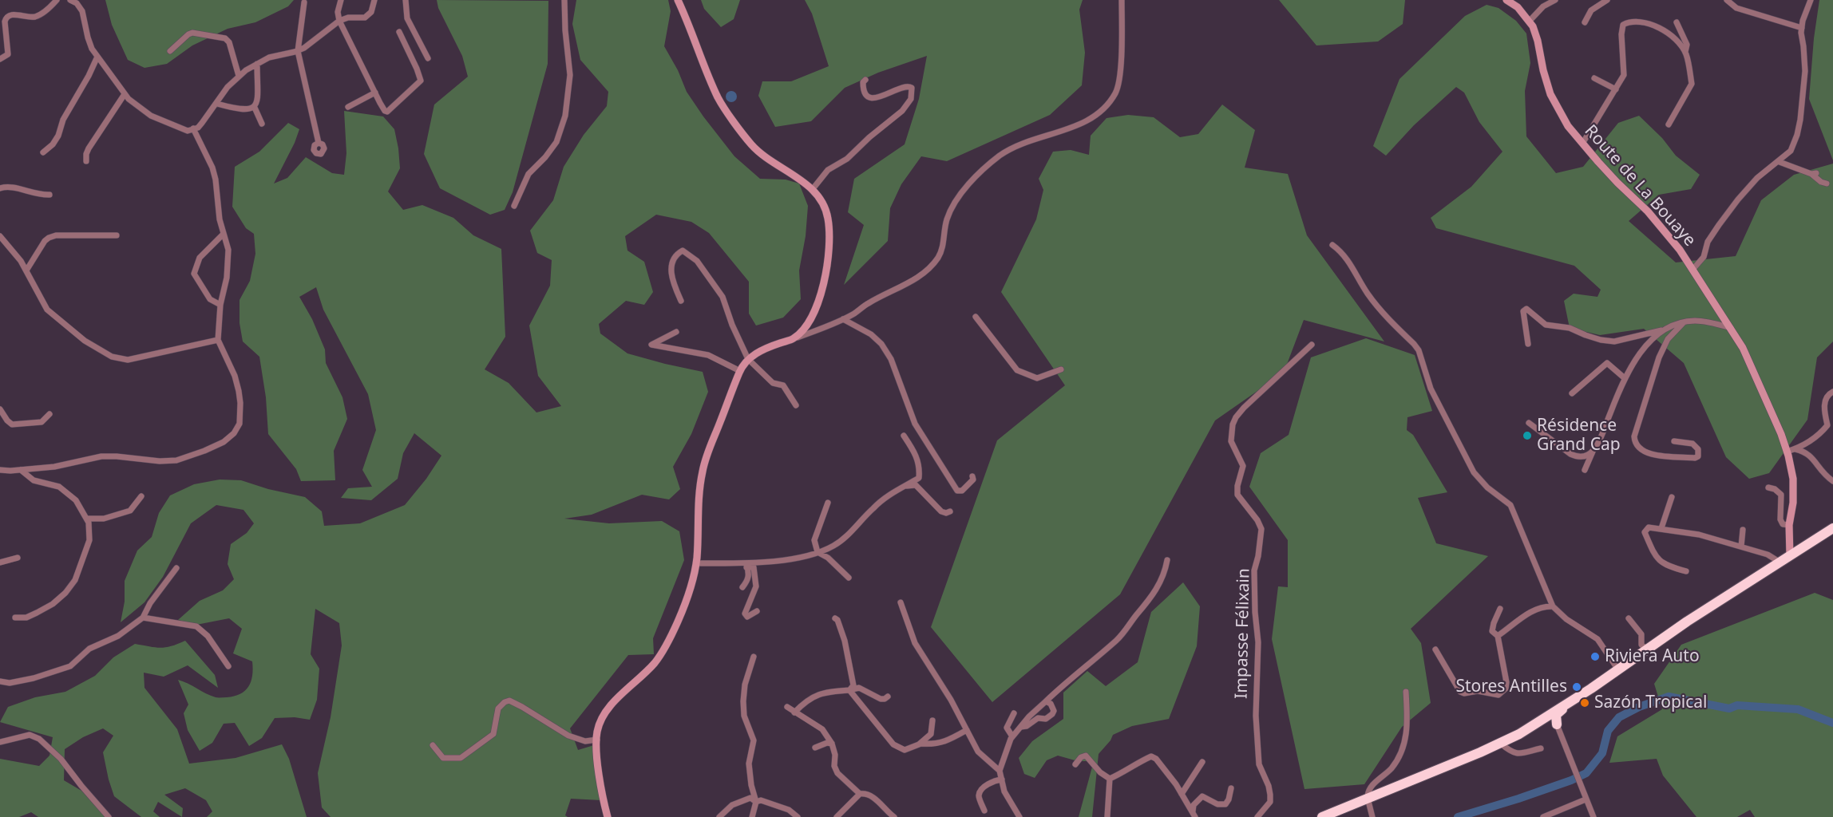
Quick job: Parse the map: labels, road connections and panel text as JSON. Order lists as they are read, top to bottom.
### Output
{
  "streets": {
    "street": ["Route de La Bouaye", "Impasse Félixain"]
  },
  "places": [
    "Résidence Grand Cap",
    "Riviera Auto",
    "Stores Antilles",
    "Sazón Tropical"
  ]
}
